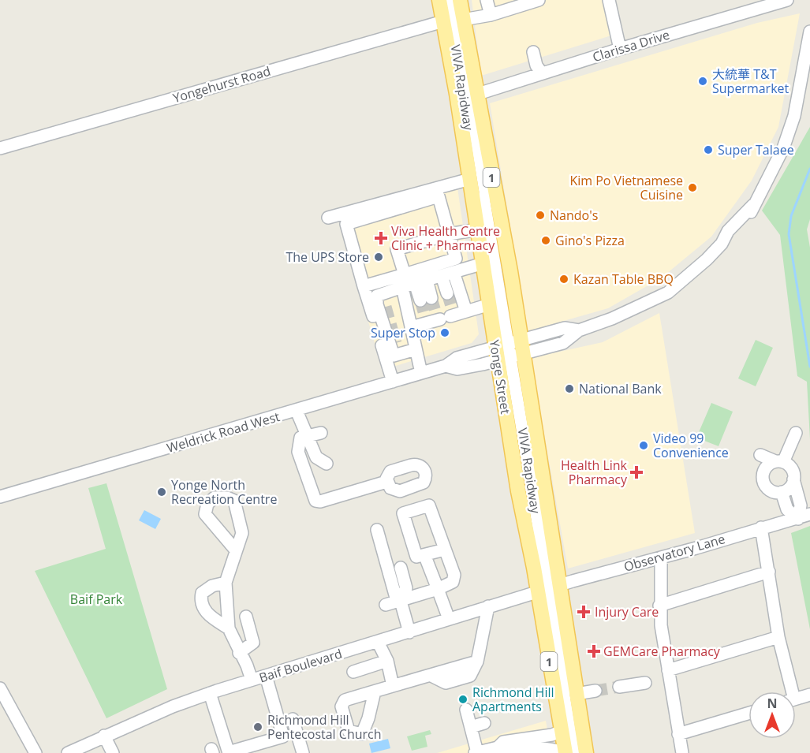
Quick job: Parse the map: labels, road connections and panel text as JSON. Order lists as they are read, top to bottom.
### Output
{
  "streets": {
    "main road": ["1", "Yonge Street"],
    "street": [
      "Clarissa Drive",
      "Yongehurst Road",
      "VIVA Rapidway",
      "Weldrick Road West",
      "Observatory Lane",
      "Baif Boulevard"
    ]
  },
  "crossings": [
    ["Clarissa Drive", "Yonge Street"],
    ["Yongehurst Road", "Yonge Street"],
    ["VIVA Rapidway", "Yonge Street"],
    ["VIVA Rapidway", "Weldrick Road West"],
    ["Yonge Street", "Weldrick Road West"],
    ["Yonge Street", "Observatory Lane"],
    ["Yonge Street", "Baif Boulevard"],
    ["Observatory Lane", "Baif Boulevard"]
  ],
  "parks": ["Baif Park"],
  "places": {
    "other": [
      "大統華 T&T Supermarket",
      "Super Talaee",
      "Kim Po Vietnamese Cuisine",
      "Nando's",
      "Gino's Pizza",
      "The UPS Store",
      "Kazan Table BBQ",
      "Super Stop",
      "National Bank",
      "Video 99 Convenience",
      "Yonge North Recreation Centre",
      "Richmond Hill Apartments",
      "Richmond Hill Pentecostal Church"
    ],
    "health": [
      "Viva Health Centre Clinic + Pharmacy",
      "Health Link Pharmacy",
      "Injury Care",
      "GEMCare Pharmacy"
    ]
  },
  "north": "top"
}
